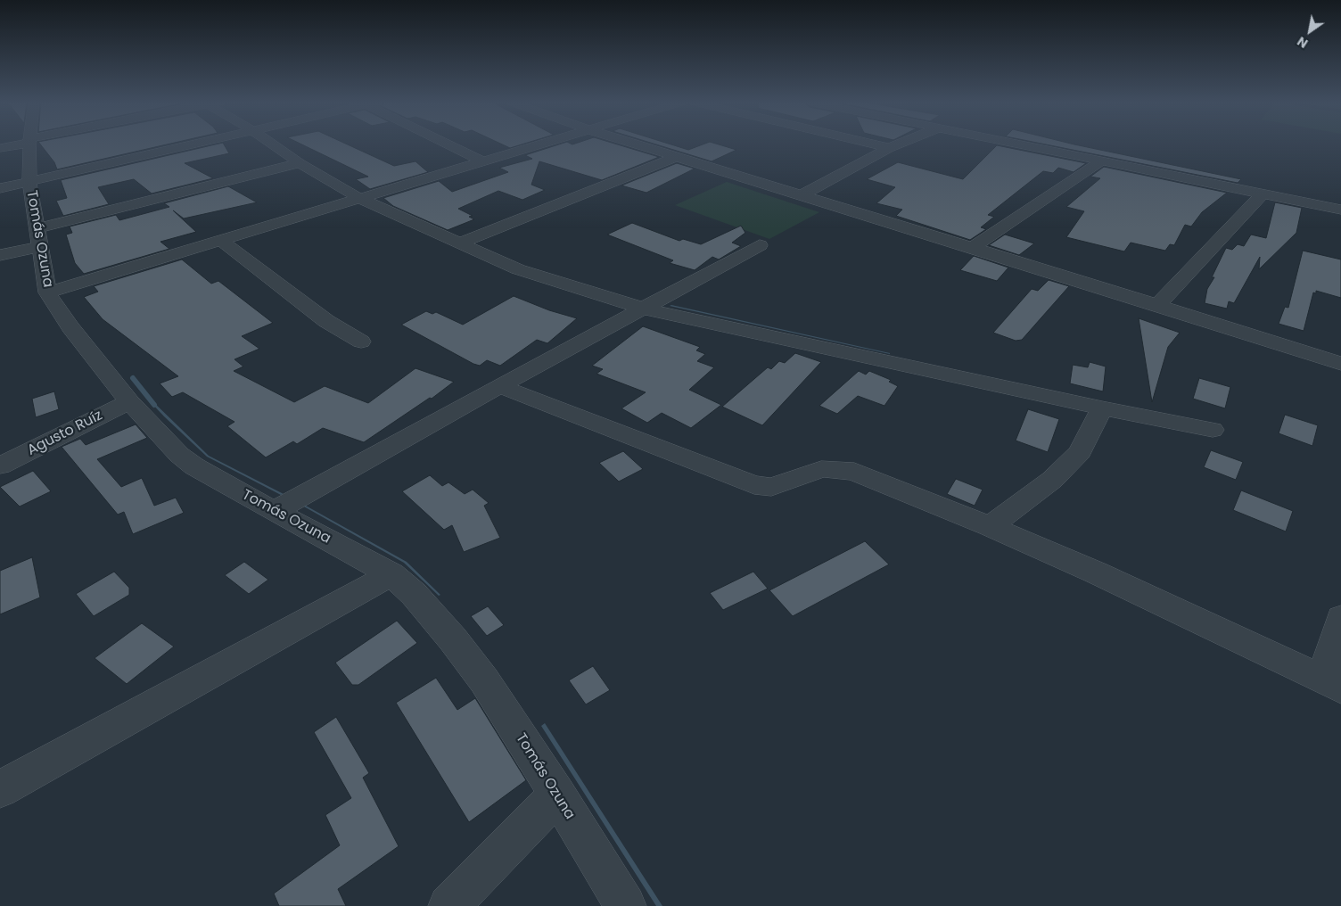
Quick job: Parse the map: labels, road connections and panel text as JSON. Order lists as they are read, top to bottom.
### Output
{
  "streets": {
    "street": ["Tomás Ozuna", "Agusto Ruíz"]
  },
  "crossings": [
    ["Tomás Ozuna", "Agusto Ruíz"]
  ],
  "north": "bottom left"
}
